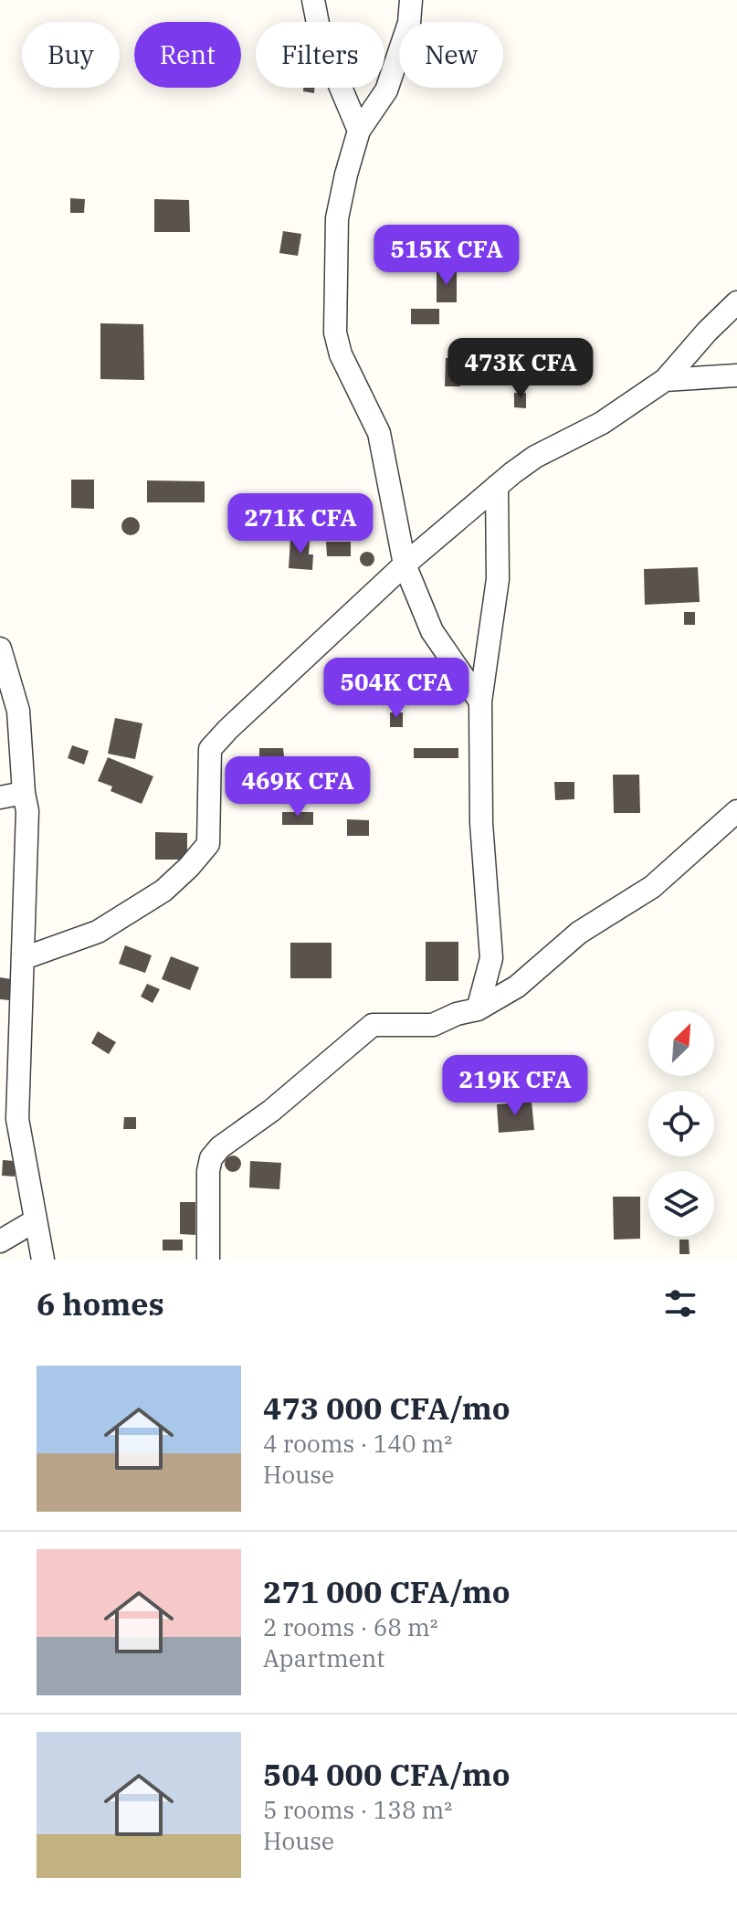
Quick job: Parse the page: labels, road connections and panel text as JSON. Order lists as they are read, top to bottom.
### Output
{
  "north": "top right",
  "page": {
    "chip": [
      "Buy",
      "Rent",
      "Filters",
      "New"
    ],
    "price": [
      "515K CFA",
      "473K CFA",
      "271K CFA",
      "504K CFA",
      "469K CFA",
      "219K CFA"
    ],
    "heading": "6 homes",
    "list": [
      {
        "name": "473 000 CFA/mo",
        "note": "4 rooms · 140 m² · House"
      },
      {
        "name": "271 000 CFA/mo",
        "note": "2 rooms · 68 m² · Apartment"
      },
      {
        "name": "504 000 CFA/mo",
        "note": "5 rooms · 138 m² · House"
      }
    ]
  }
}
